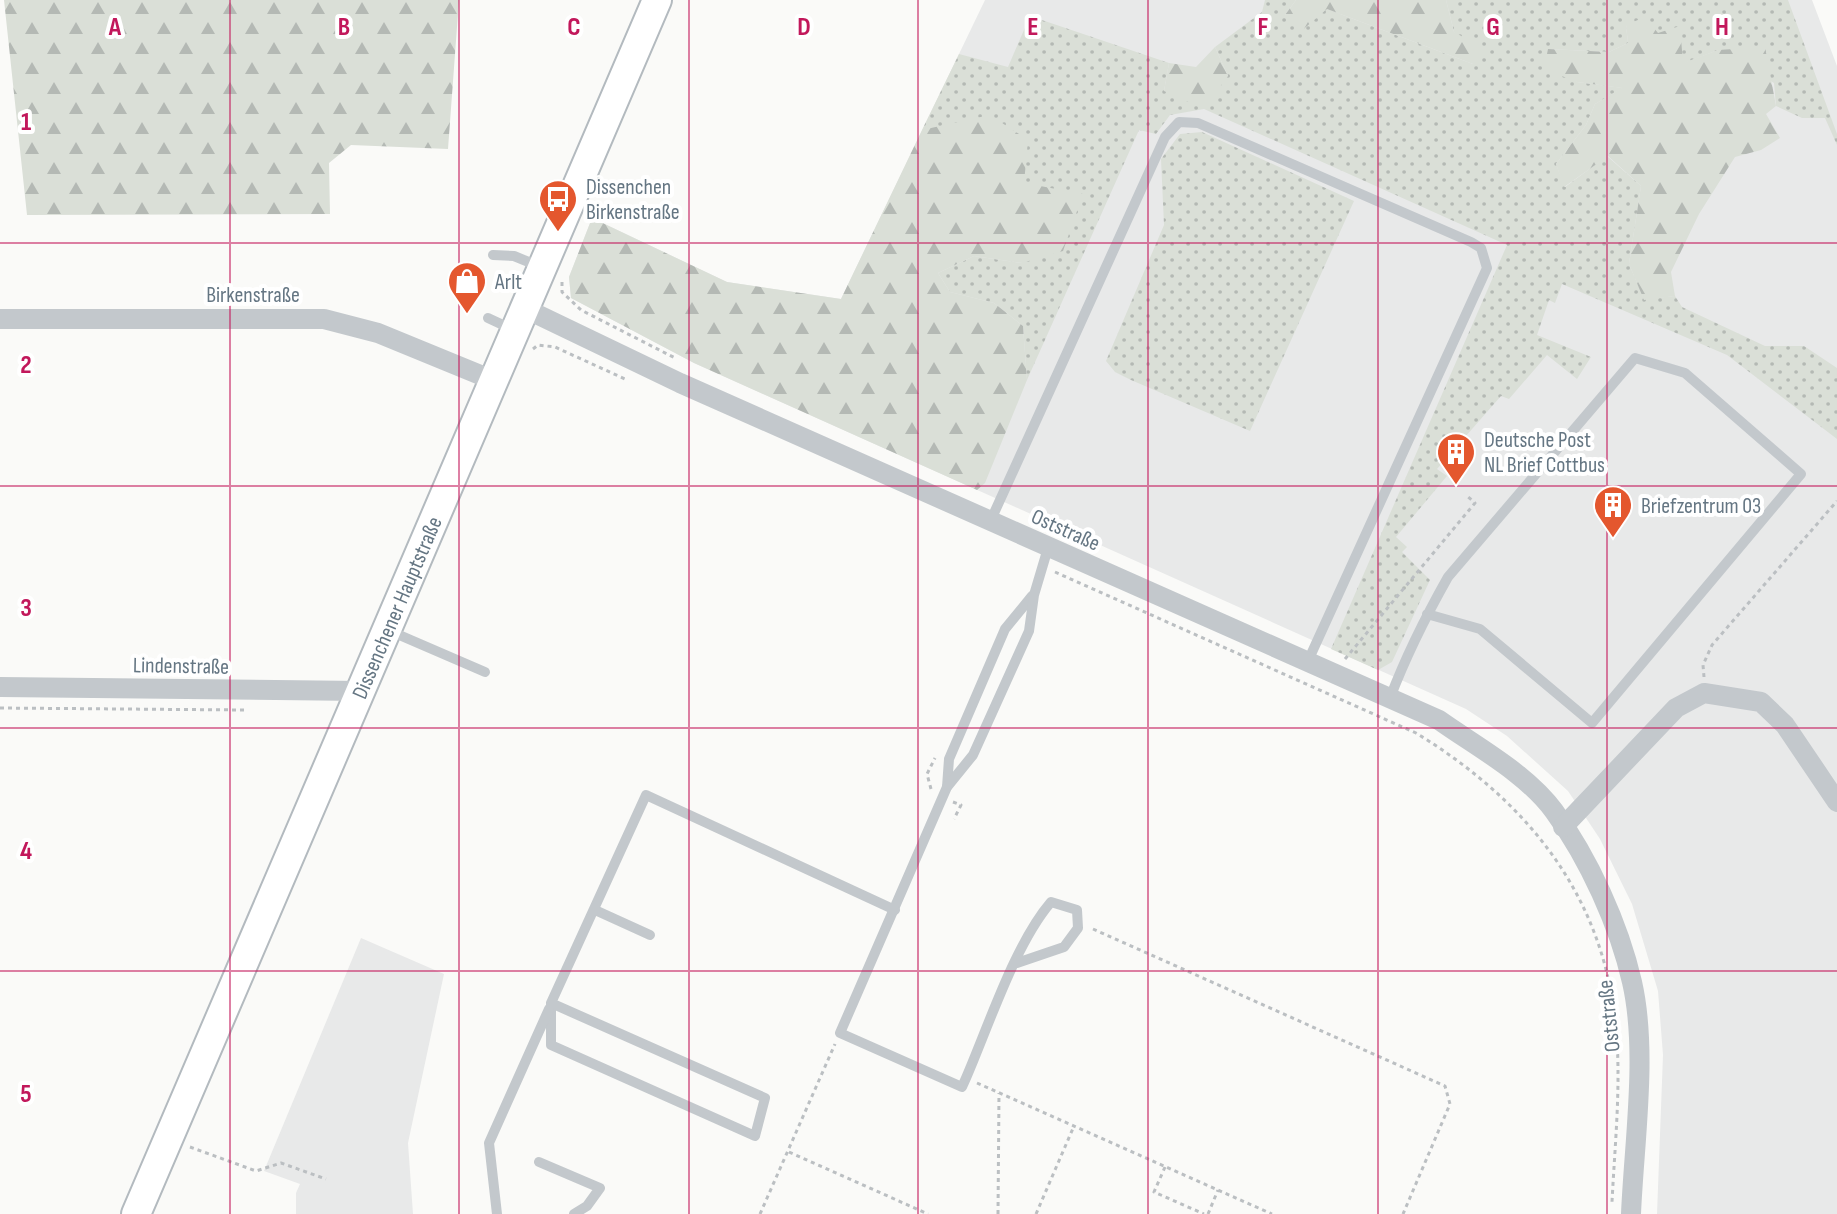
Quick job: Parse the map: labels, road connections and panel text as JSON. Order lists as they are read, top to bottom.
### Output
{
  "streets": {
    "main road": ["Dissenchener Hauptstraße"],
    "street": ["Birkenstraße", "Oststraße", "Lindenstraße"]
  },
  "crossings": [
    ["Birkenstraße", "Dissenchener Hauptstraße"],
    ["Oststraße", "Dissenchener Hauptstraße"],
    ["Dissenchener Hauptstraße", "Lindenstraße"]
  ],
  "places": {
    "bus stop": ["Dissenchen Birkenstraße"],
    "shop": ["Arlt"],
    "building": ["Deutsche Post NL Brief Cottbus", "Briefzentrum 03"]
  },
  "grid": {
    "columns": [
      "A",
      "B",
      "C",
      "D",
      "E",
      "F",
      "G",
      "H"
    ],
    "rows": [
      "1",
      "2",
      "3",
      "4",
      "5"
    ]
  }
}
